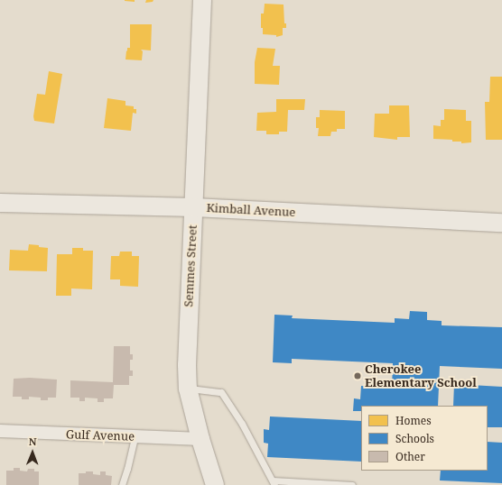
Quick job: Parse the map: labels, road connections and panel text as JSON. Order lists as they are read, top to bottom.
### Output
{
  "streets": {
    "main road": ["Kimball Avenue", "Semmes Street"],
    "street": ["Gulf Avenue"]
  },
  "crossings": [
    ["Kimball Avenue", "Semmes Street"],
    ["Semmes Street", "Gulf Avenue"]
  ],
  "places": ["Cherokee Elementary School"],
  "legend": ["Homes", "Schools", "Other"],
  "north": "top"
}
